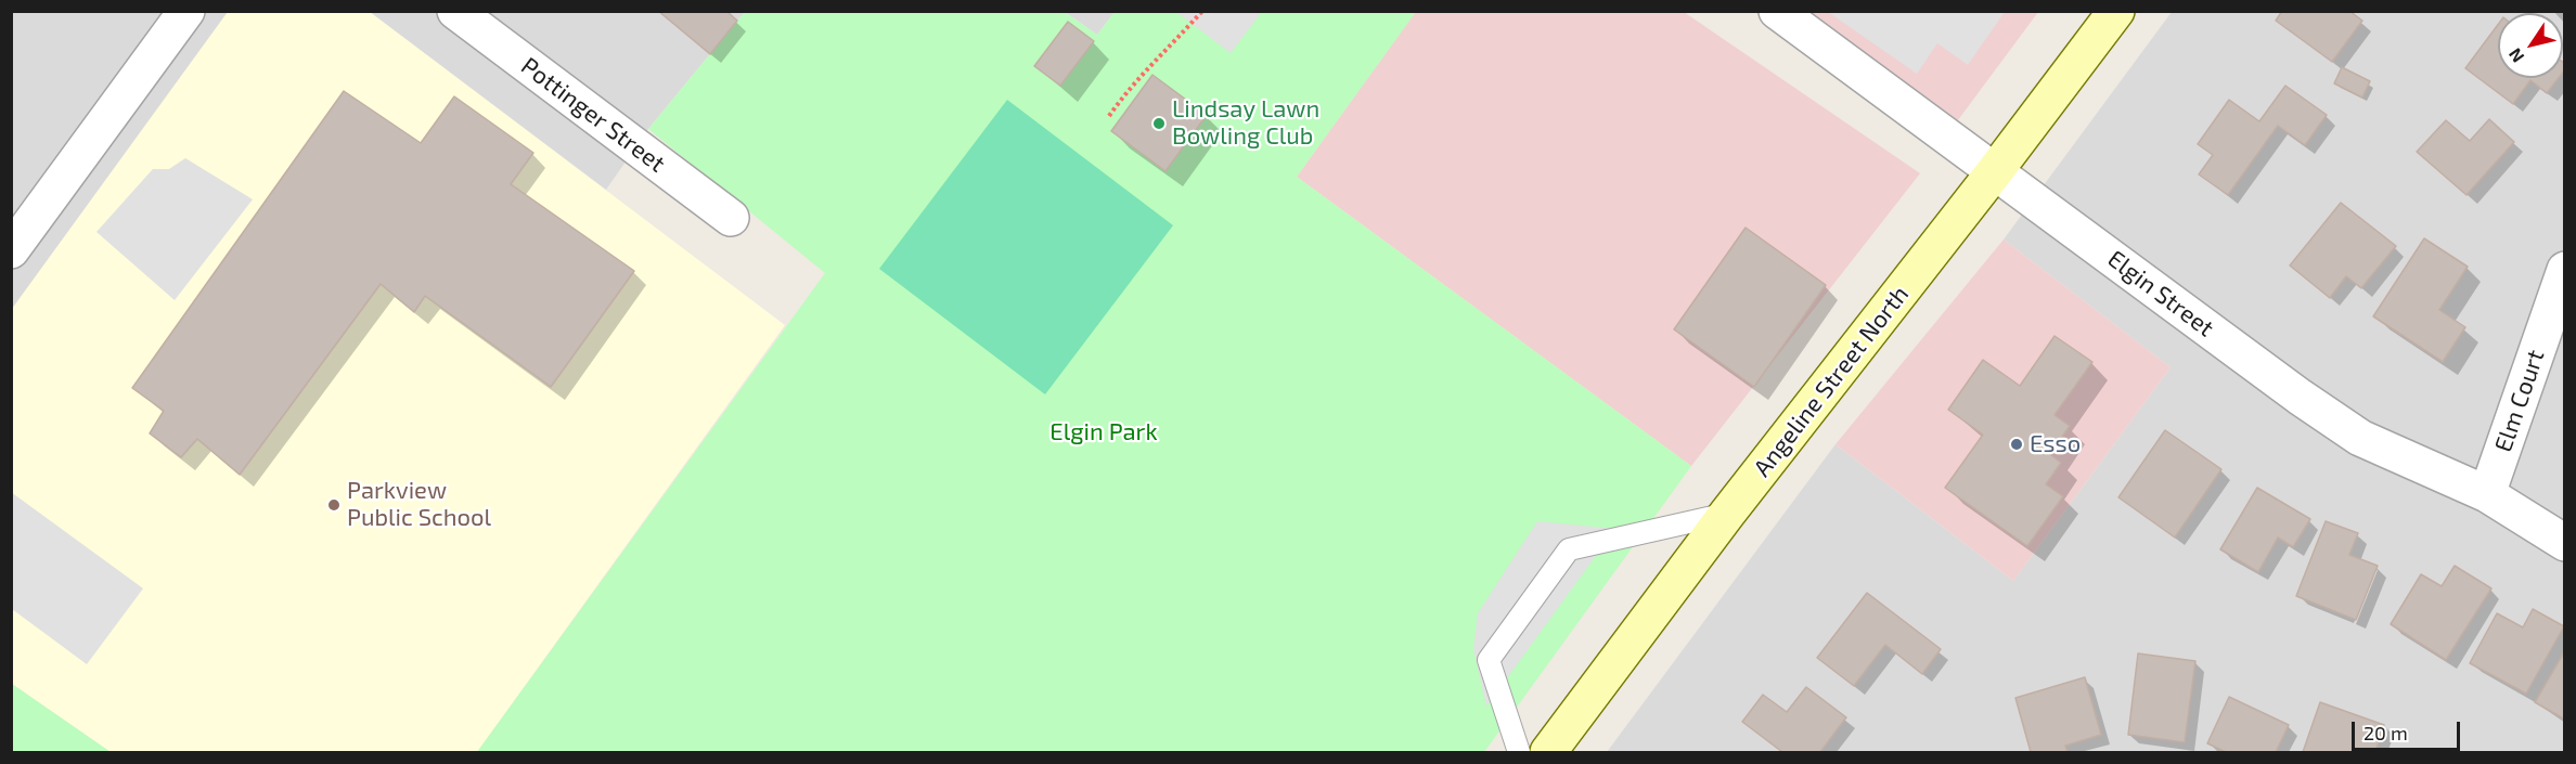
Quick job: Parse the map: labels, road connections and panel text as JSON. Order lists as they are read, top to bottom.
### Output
{
  "streets": {
    "main road": ["Angeline Street North"],
    "street": ["Pottinger Street", "Elgin Street", "Elm Court"]
  },
  "crossings": [
    ["Elgin Street", "Angeline Street North"],
    ["Elgin Street", "Elm Court"]
  ],
  "parks": ["Elgin Park"],
  "places": ["Lindsay Lawn Bowling Club", "Esso", "Parkview Public School"],
  "scale_bar": "20 m",
  "north": "bottom left"
}
